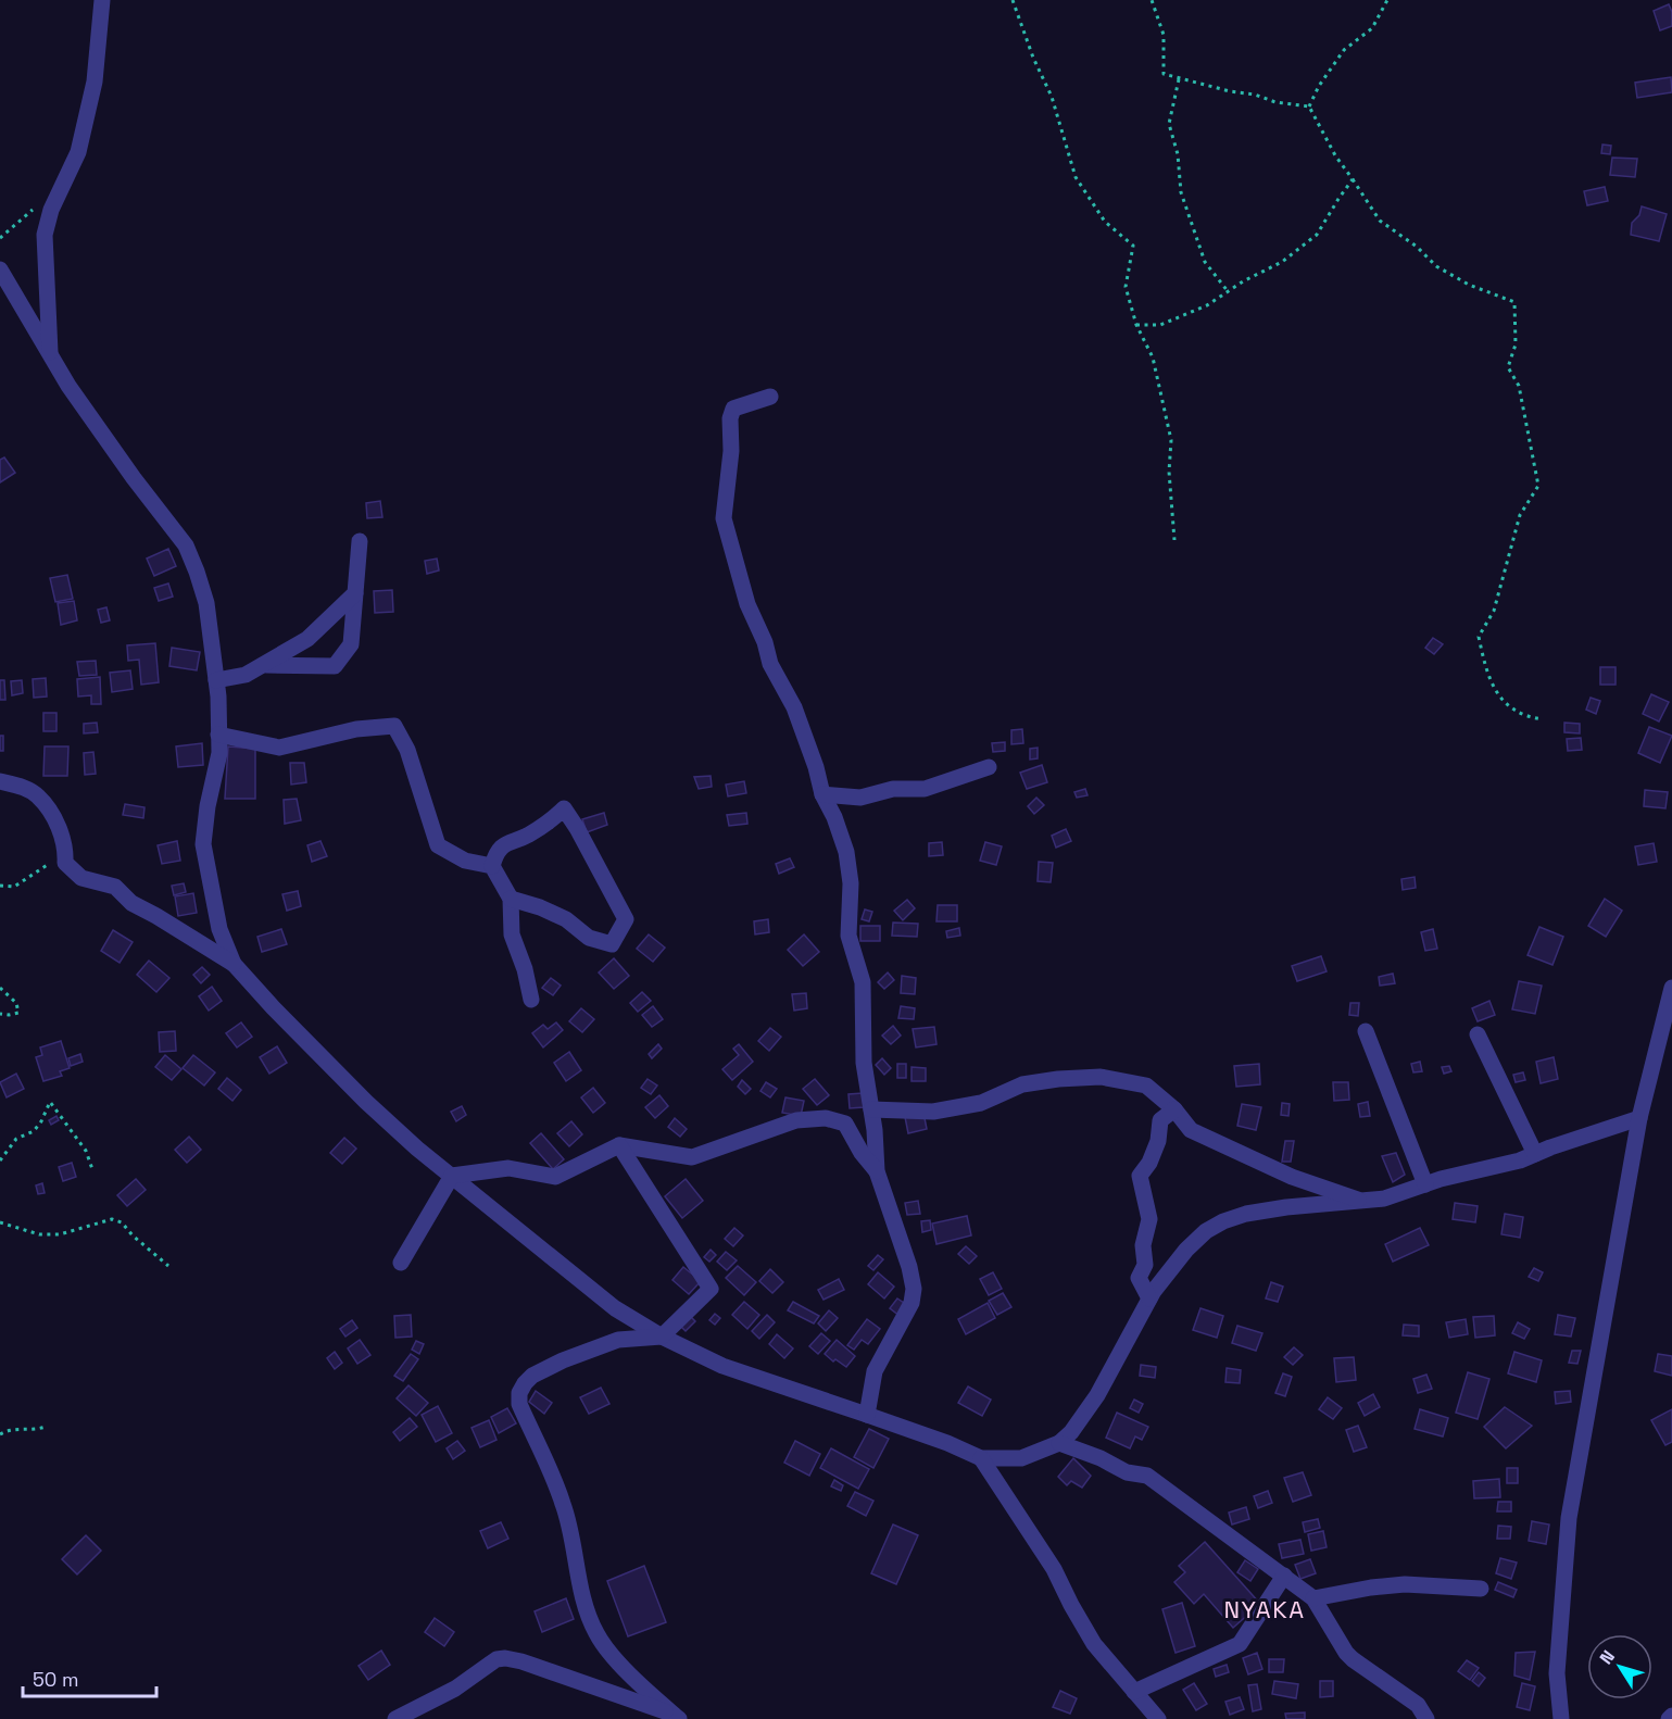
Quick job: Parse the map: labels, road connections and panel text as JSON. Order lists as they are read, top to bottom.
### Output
{
  "districts": ["NYAKA"],
  "scale_bar": "50 m",
  "north": "top left"
}
